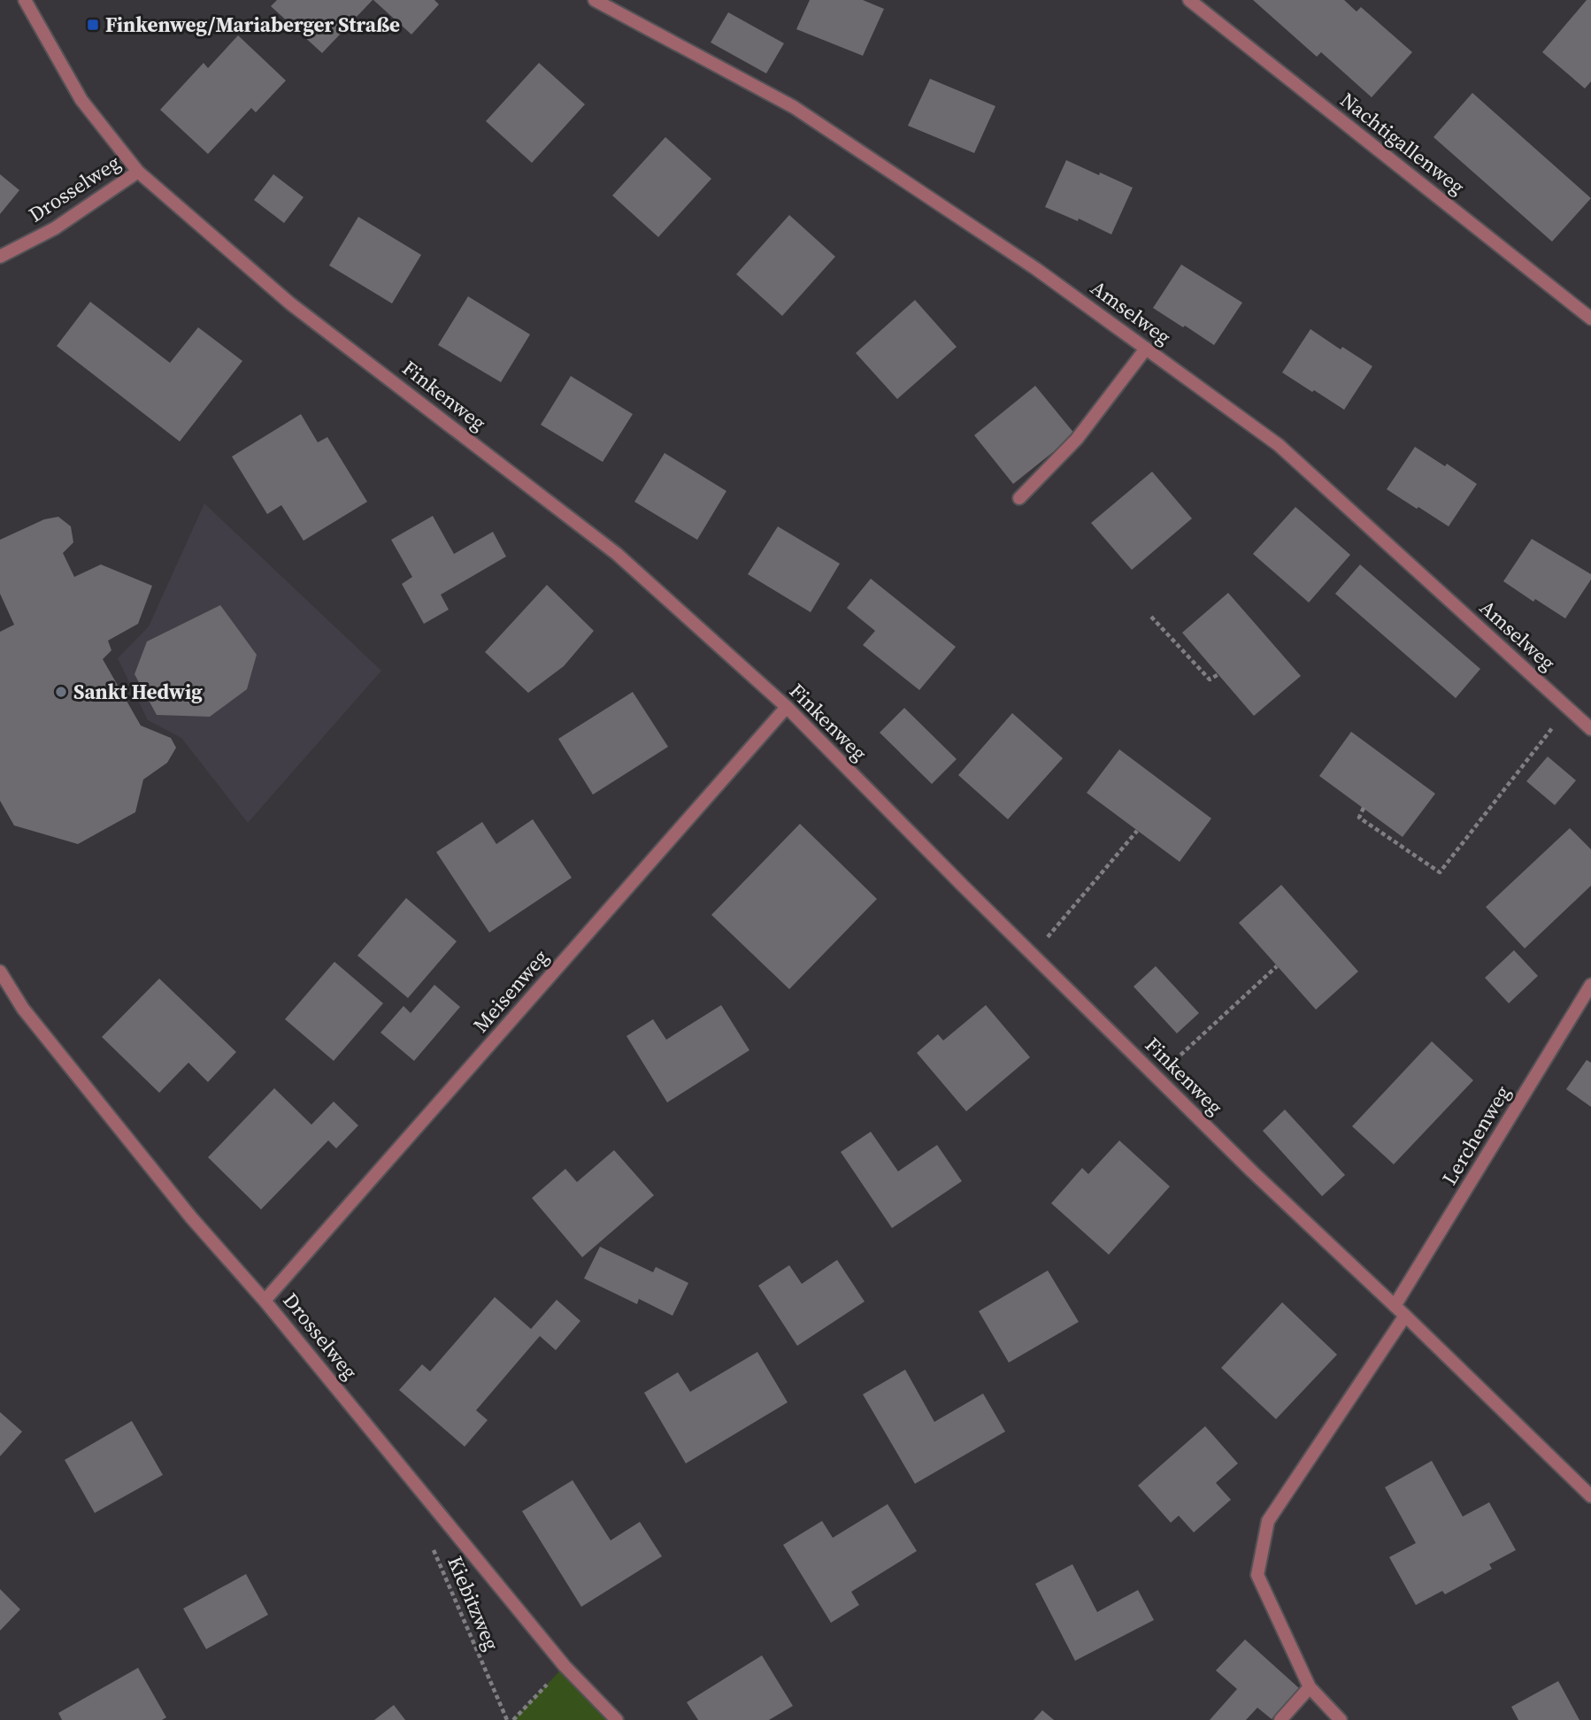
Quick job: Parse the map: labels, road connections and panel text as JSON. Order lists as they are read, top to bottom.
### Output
{
  "streets": {
    "street": [
      "Nachtigallenweg",
      "Drosselweg",
      "Amselweg",
      "Finkenweg",
      "Meisenweg",
      "Lerchenweg"
    ],
    "path": ["Kiebitzweg"]
  },
  "crossings": [
    ["Drosselweg", "Finkenweg"],
    ["Drosselweg", "Meisenweg"],
    ["Finkenweg", "Meisenweg"],
    ["Finkenweg", "Lerchenweg"]
  ],
  "places": {
    "transit": ["Finkenweg/Mariaberger Straße"],
    "other": ["Sankt Hedwig"]
  }
}
